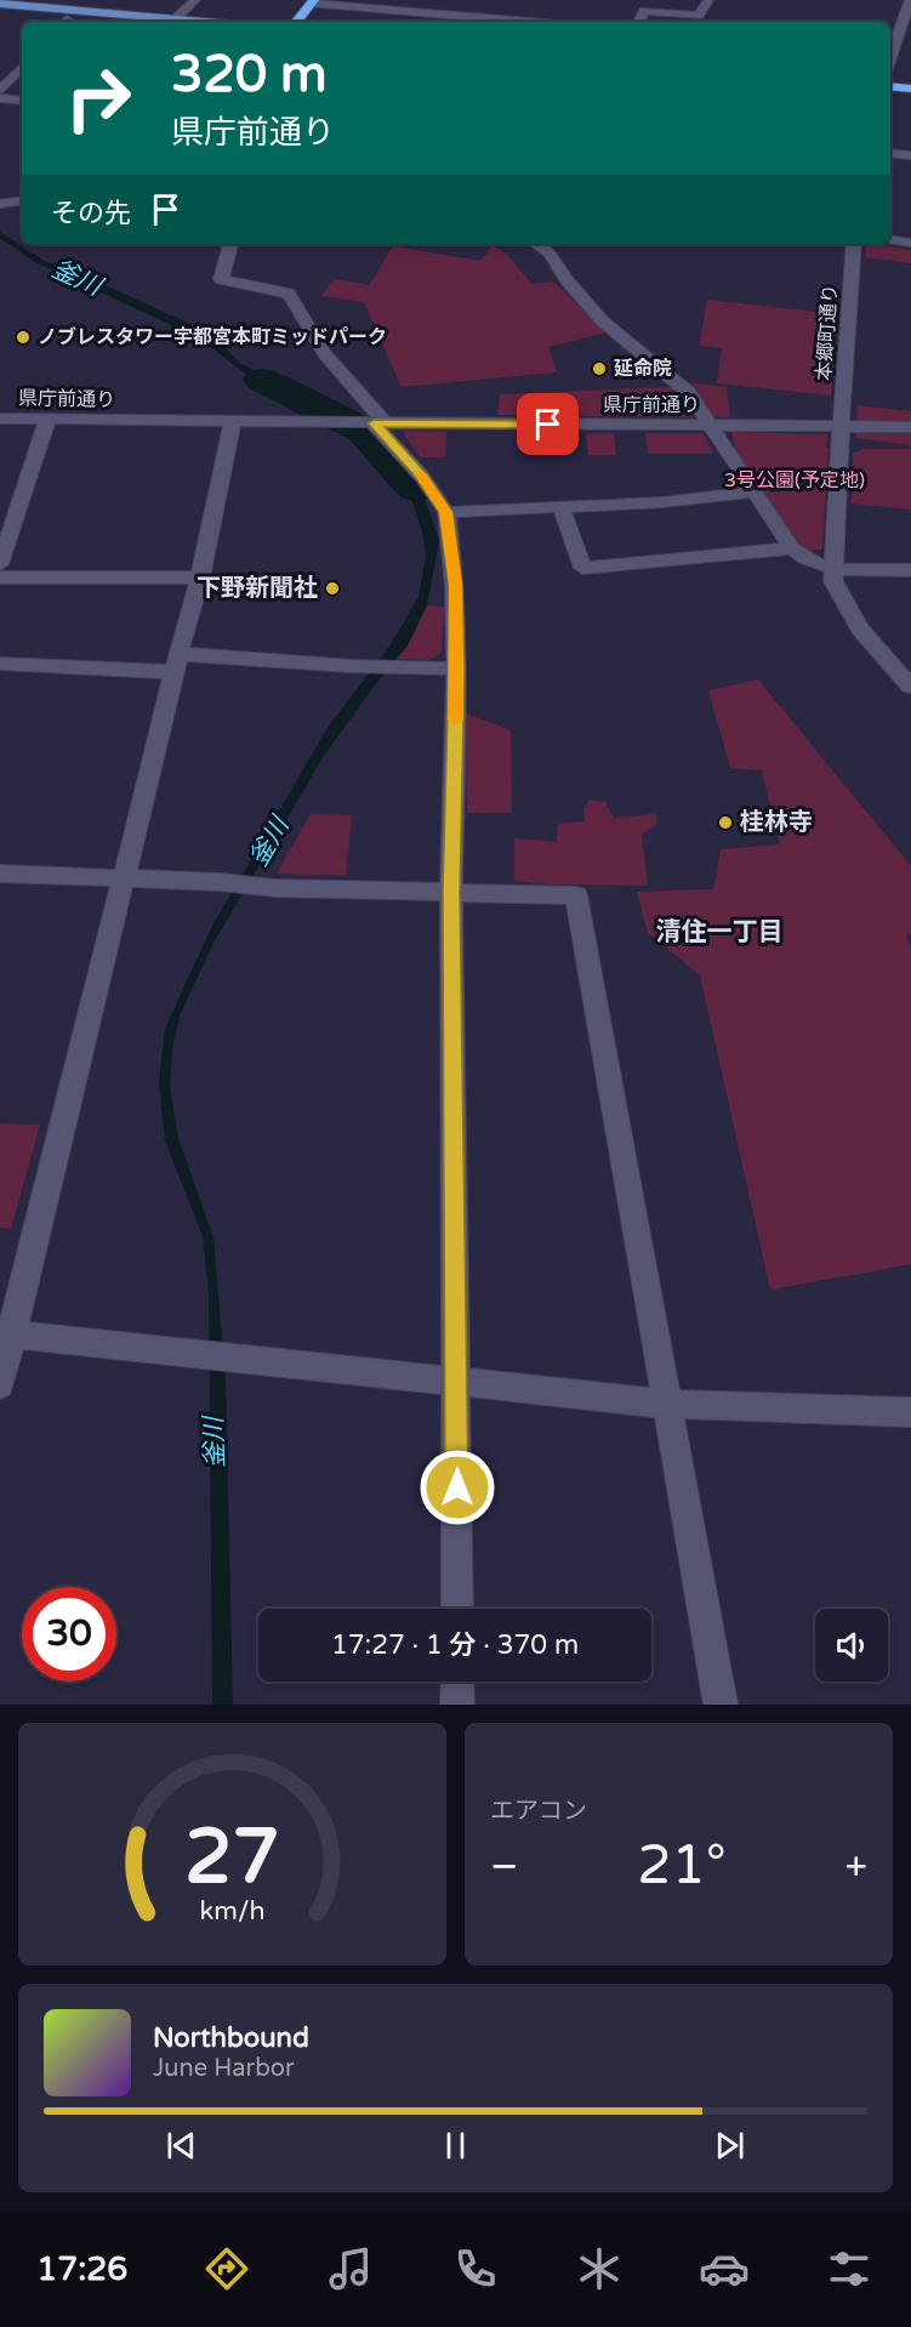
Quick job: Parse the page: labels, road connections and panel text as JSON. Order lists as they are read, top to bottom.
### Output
{
  "streets": {
    "street": ["本郷町通り", "県庁前通り"]
  },
  "crossings": [
    ["本郷町通り", "県庁前通り"]
  ],
  "districts": ["清住一丁目"],
  "water": ["釜川"],
  "parks": ["3号公園(予定地)"],
  "places": [
    "ノブレスタワー宇都宮本町ミッドパーク",
    "延命院",
    "下野新聞社",
    "桂林寺"
  ],
  "page": {
    "turn": ["320 m", "県庁前通り"],
    "then": "その先",
    "limit": "30",
    "trip": "17:27 · 1 分 · 370 m",
    "tile": "エアコン",
    "heat": ["−", "21°", "+"],
    "song": ["Northbound", "June Harbor"],
    "tabs": "17:26",
    "gauge": ["27", "km/h"]
  }
}
